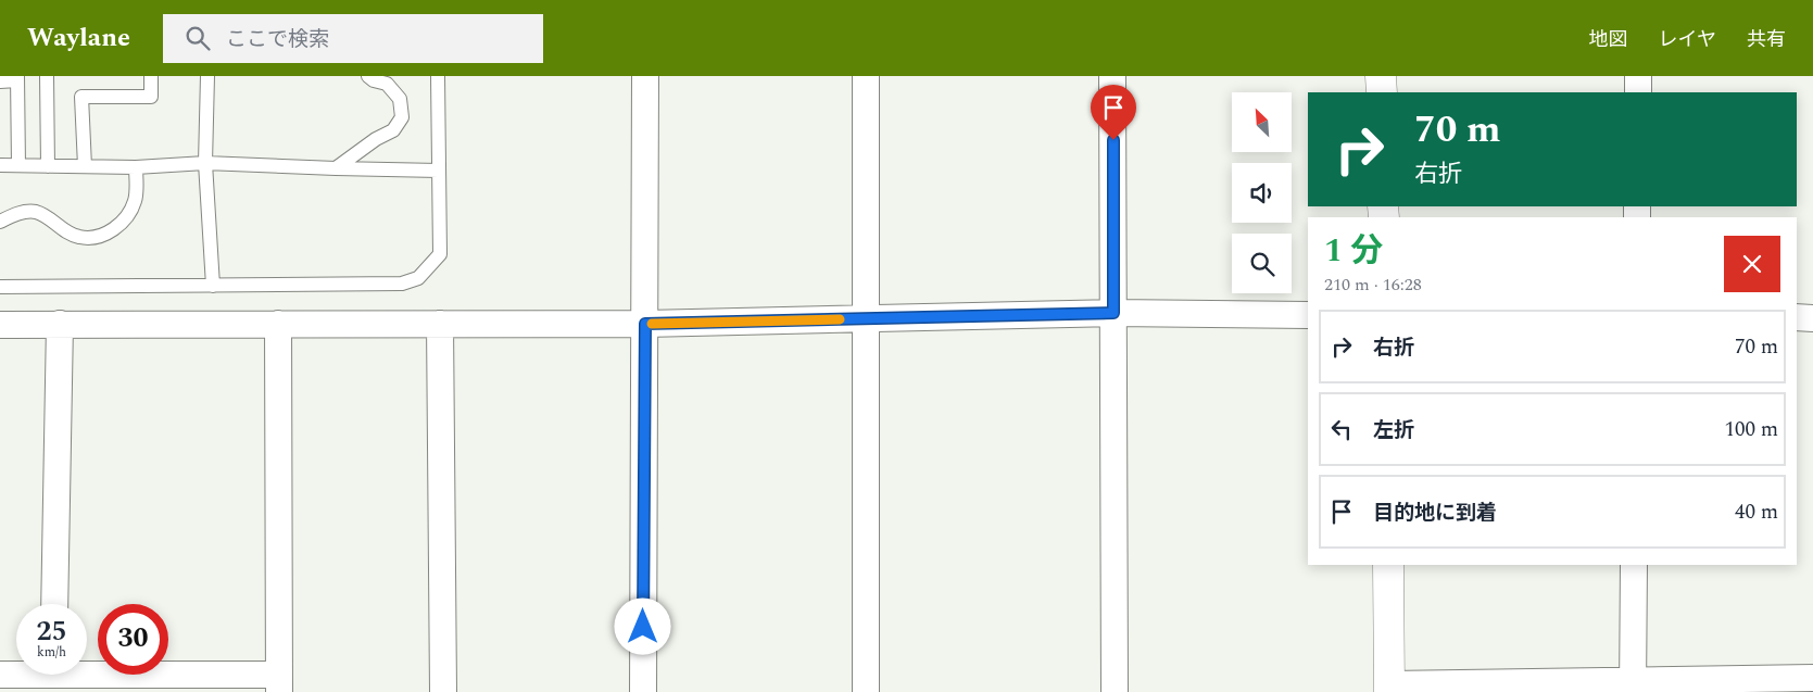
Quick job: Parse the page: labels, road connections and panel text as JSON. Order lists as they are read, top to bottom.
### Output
{
  "north": "top left",
  "page": {
    "header": "Waylane",
    "search": "ここで検索",
    "nav": ["地図", "レイヤ", "共有"],
    "turn": ["70 m", "右折"],
    "heading": ["1 分", "210 m · 16:28"],
    "list": [
      {
        "name": "右折",
        "value": "70 m"
      },
      {
        "name": "左折",
        "value": "100 m"
      },
      {
        "name": "目的地に到着",
        "value": "40 m"
      }
    ],
    "speed": "25 km/h",
    "limit": "30"
  }
}
